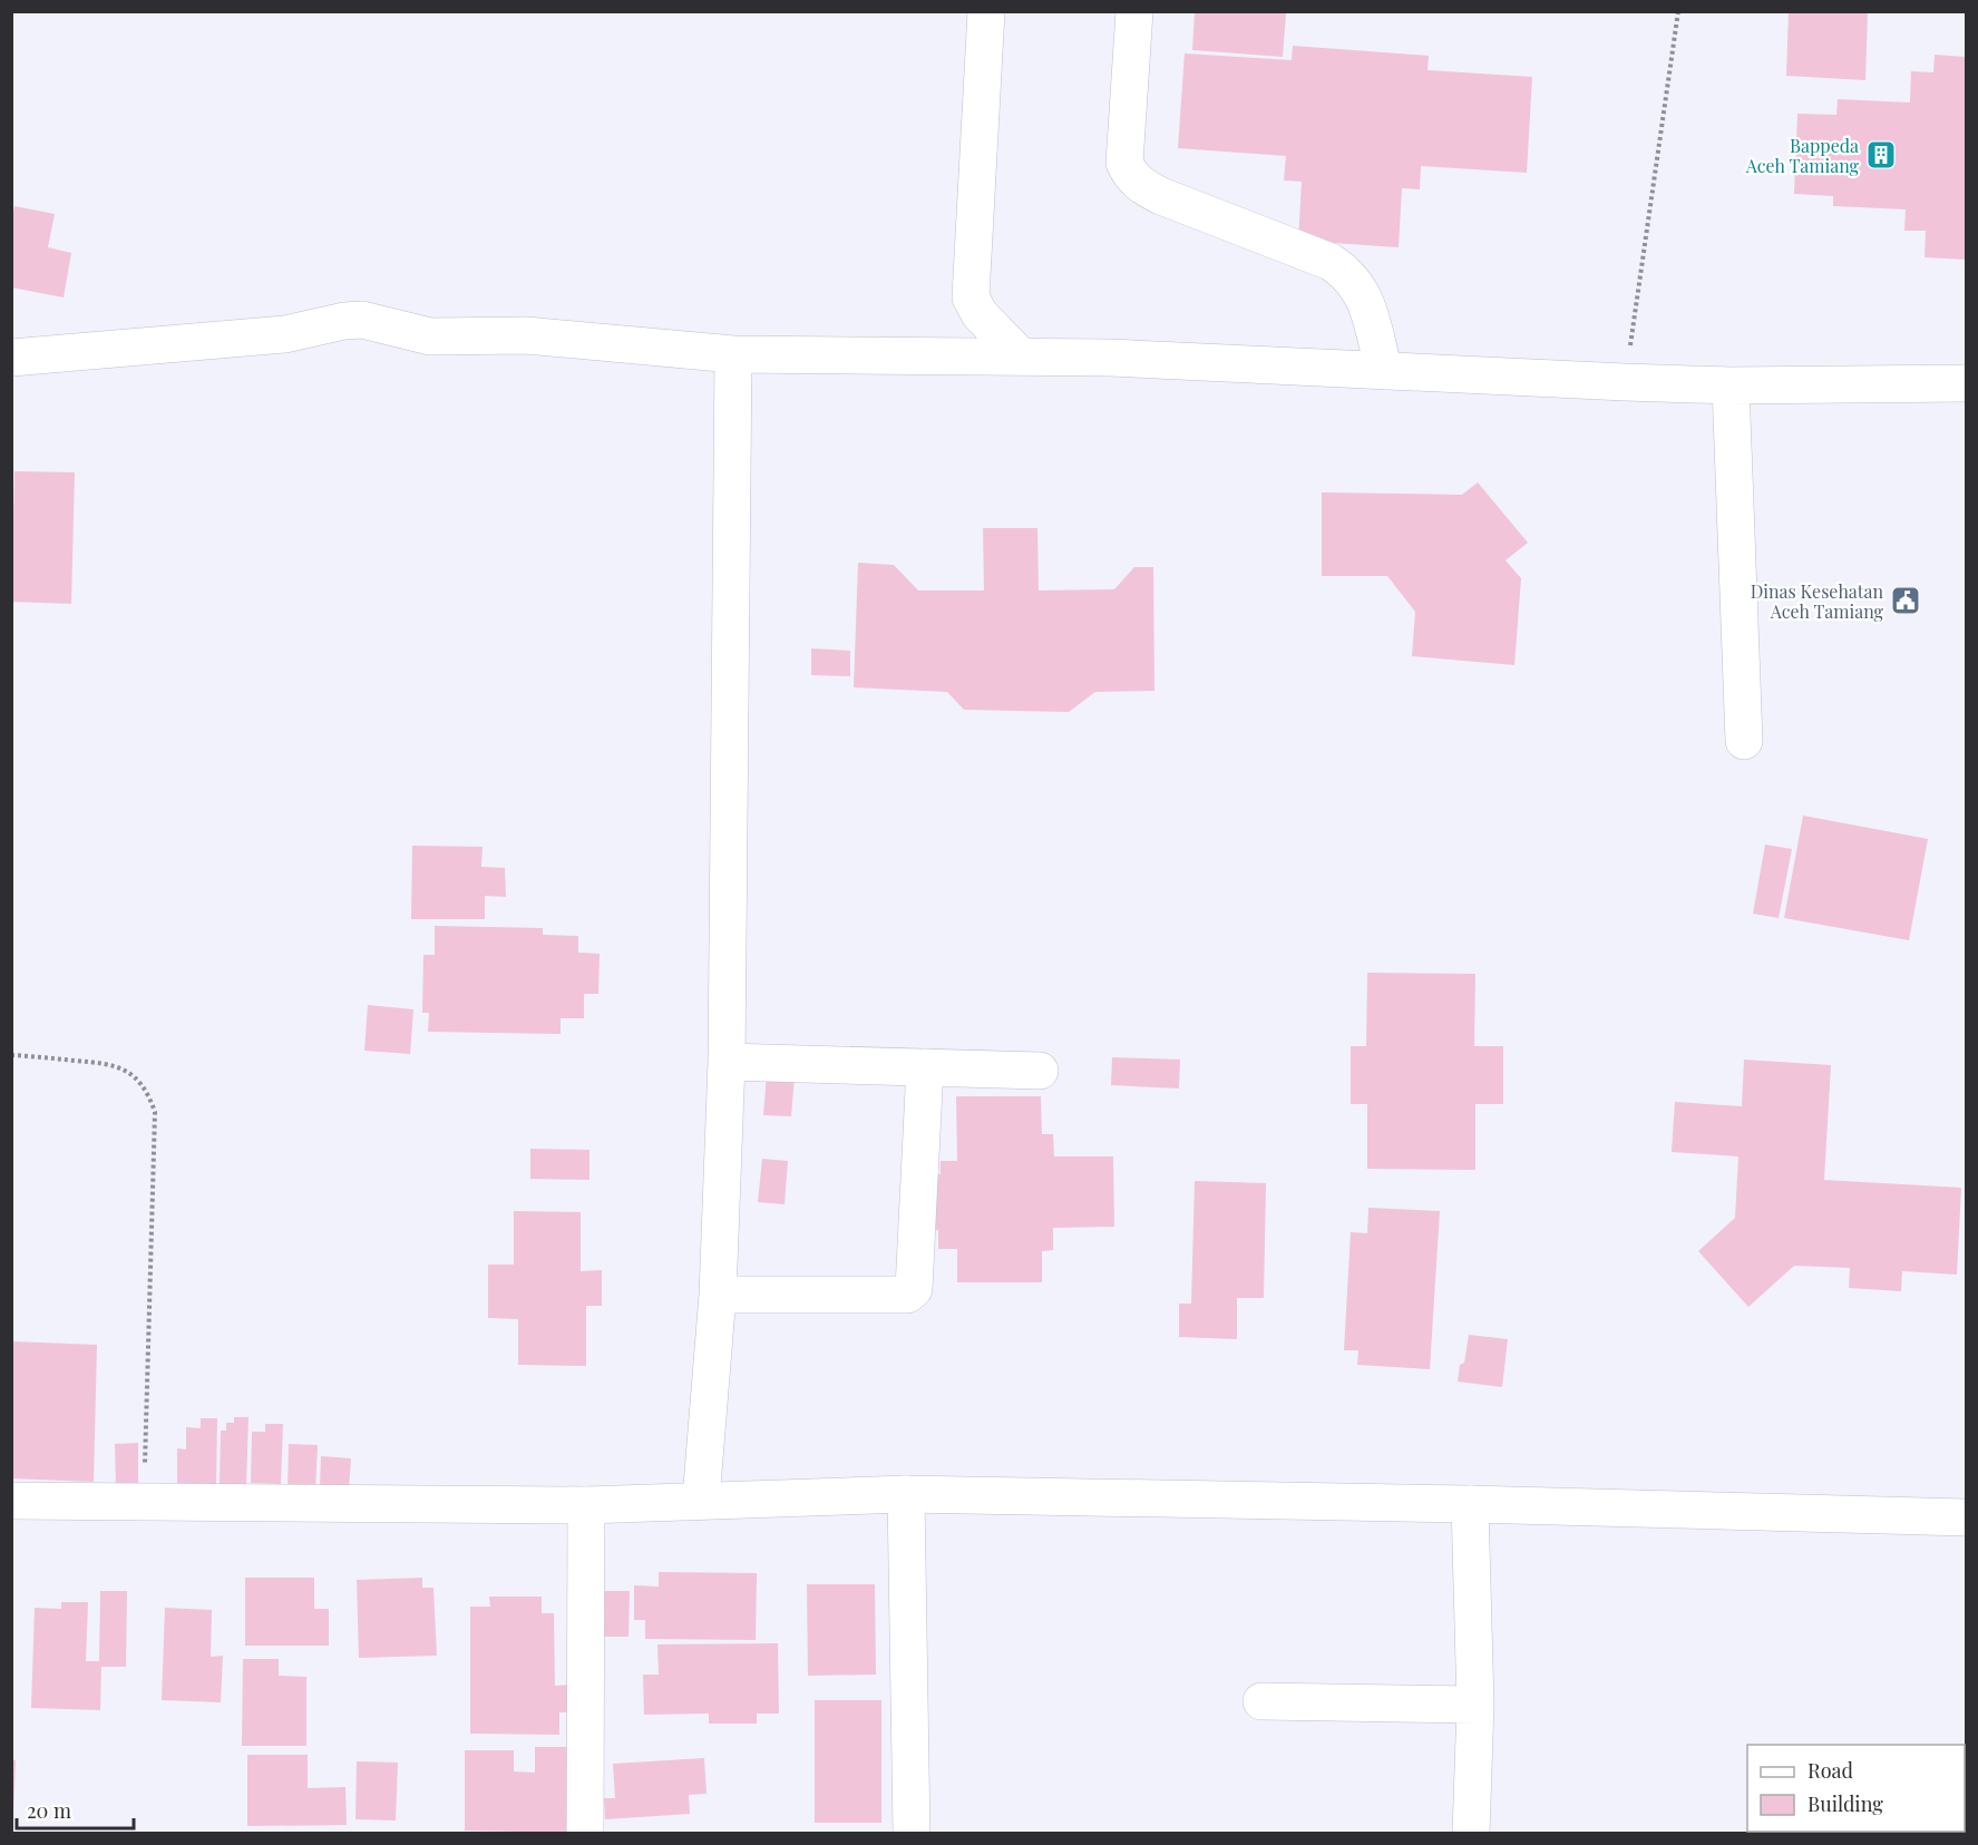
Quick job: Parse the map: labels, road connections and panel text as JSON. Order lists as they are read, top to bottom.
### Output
{
  "places": {
    "building": ["Bappeda Aceh Tamiang"],
    "public building": ["Dinas Kesehatan Aceh Tamiang"]
  },
  "legend": ["Road", "Building"],
  "scale_bar": "20 m"
}
